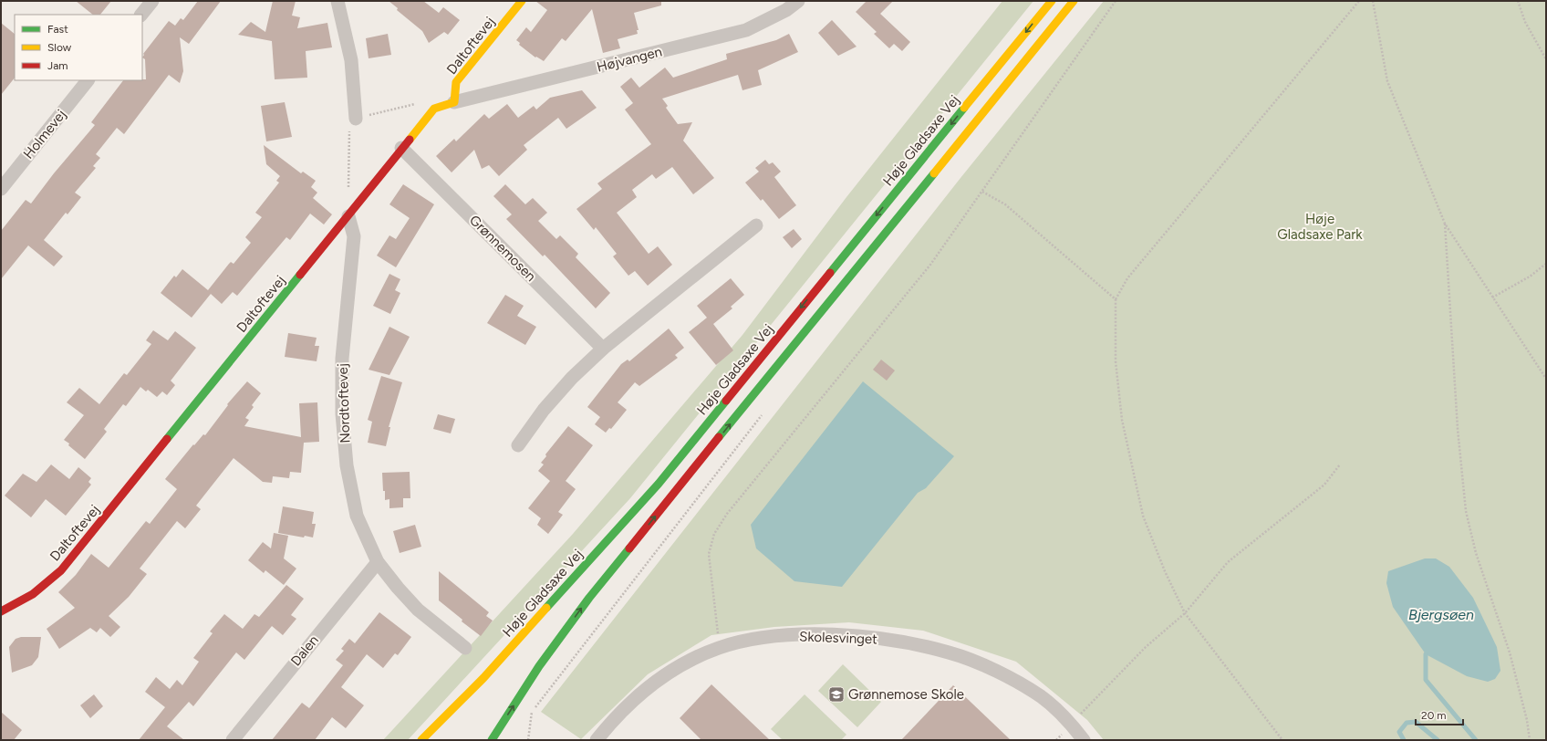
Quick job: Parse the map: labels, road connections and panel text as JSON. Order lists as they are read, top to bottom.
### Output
{
  "streets": {
    "street": [
      "Daltoftevej",
      "Højvangen",
      "Holmevej",
      "Høje Gladsaxe Vej",
      "Grønnemosen",
      "Nordtoftevej",
      "Skolesvinget",
      "Dalen"
    ]
  },
  "crossings": [
    ["Daltoftevej", "Højvangen"],
    ["Daltoftevej", "Grønnemosen"],
    ["Daltoftevej", "Nordtoftevej"],
    ["Nordtoftevej", "Dalen"]
  ],
  "water": ["Bjergsøen"],
  "parks": ["Høje Gladsaxe Park"],
  "places": {
    "school or university": ["Grønnemose Skole"]
  },
  "legend": ["Fast", "Slow", "Jam"],
  "scale_bar": "20 m"
}
